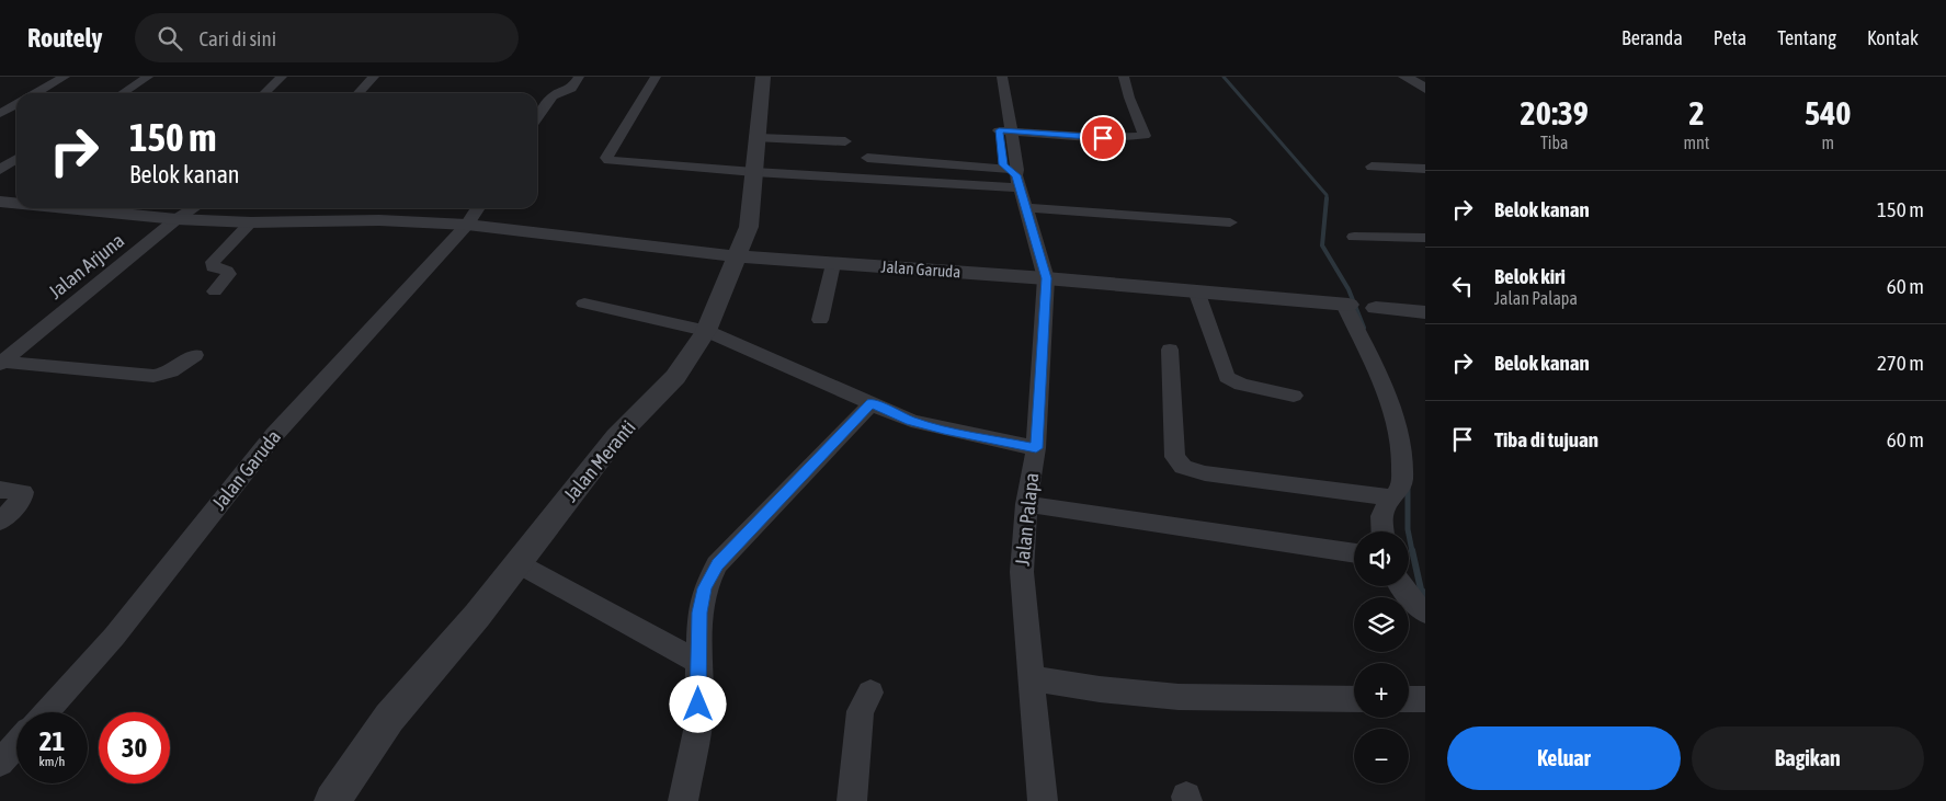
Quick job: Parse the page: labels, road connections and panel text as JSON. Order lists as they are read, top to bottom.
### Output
{
  "streets": {
    "street": [
      "Jalan Arjuna",
      "Jalan Garuda",
      "Jalan Meranti",
      "Jalan Palapa"
    ]
  },
  "crossings": [
    ["Jalan Arjuna", "Jalan Garuda"],
    ["Jalan Garuda", "Jalan Meranti"],
    ["Jalan Garuda", "Jalan Palapa"]
  ],
  "page": {
    "header": "Routely",
    "search": "Cari di sini",
    "nav": [
      "Beranda",
      "Peta",
      "Tentang",
      "Kontak"
    ],
    "eta": [
      "20:39",
      "Tiba",
      "2",
      "mnt",
      "540",
      "m"
    ],
    "turn": ["150 m", "Belok kanan"],
    "list": [
      {
        "name": "Belok kanan",
        "value": "150 m"
      },
      {
        "name": "Belok kiri",
        "note": "Jalan Palapa",
        "value": "60 m"
      },
      {
        "name": "Belok kanan",
        "value": "270 m"
      },
      {
        "name": "Tiba di tujuan",
        "value": "60 m"
      }
    ],
    "map_buttons": ["+", "−"],
    "speed": "21 km/h",
    "limit": "30",
    "buttons": ["Keluar", "Bagikan"]
  }
}
